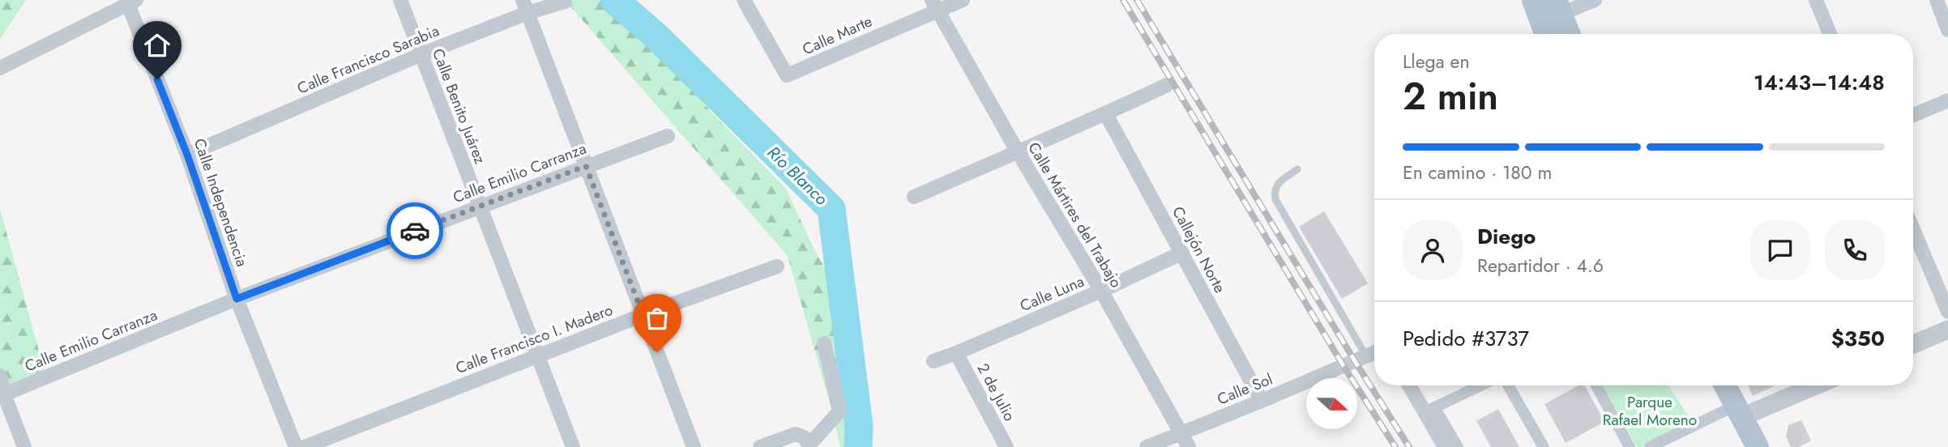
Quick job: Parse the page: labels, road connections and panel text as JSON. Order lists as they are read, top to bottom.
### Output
{
  "streets": {
    "street": [
      "Calle Marte",
      "Calle Francisco Sarabia",
      "Calle Benito Juárez",
      "Calle Emilio Carranza",
      "Calle Independencia",
      "Calle Mártires del Trabajo",
      "Callejón Norte",
      "Calle Luna",
      "Calle Francisco I. Madero",
      "Calle Sol",
      "2 de Julio"
    ]
  },
  "crossings": [
    ["Calle Marte", "Calle Mártires del Trabajo"],
    ["Calle Francisco Sarabia", "Calle Benito Juárez"],
    ["Calle Francisco Sarabia", "Calle Independencia"],
    ["Calle Benito Juárez", "Calle Emilio Carranza"],
    ["Calle Benito Juárez", "Calle Francisco I. Madero"],
    ["Calle Emilio Carranza", "Calle Independencia"],
    ["Calle Mártires del Trabajo", "Calle Luna"],
    ["Calle Mártires del Trabajo", "Calle Sol"],
    ["Callejón Norte", "Calle Luna"],
    ["Callejón Norte", "Calle Sol"],
    ["Calle Luna", "2 de Julio"]
  ],
  "water": ["Río Blanco"],
  "parks": ["Parque Rafael Moreno"],
  "north": "right",
  "page": {
    "heading": ["2 min", "Llega en", "14:43–14:48"],
    "panel": [
      "Diego",
      "Repartidor · 4.6",
      "Pedido #3737",
      "$350"
    ],
    "bar": "En camino · 180 m"
  }
}
